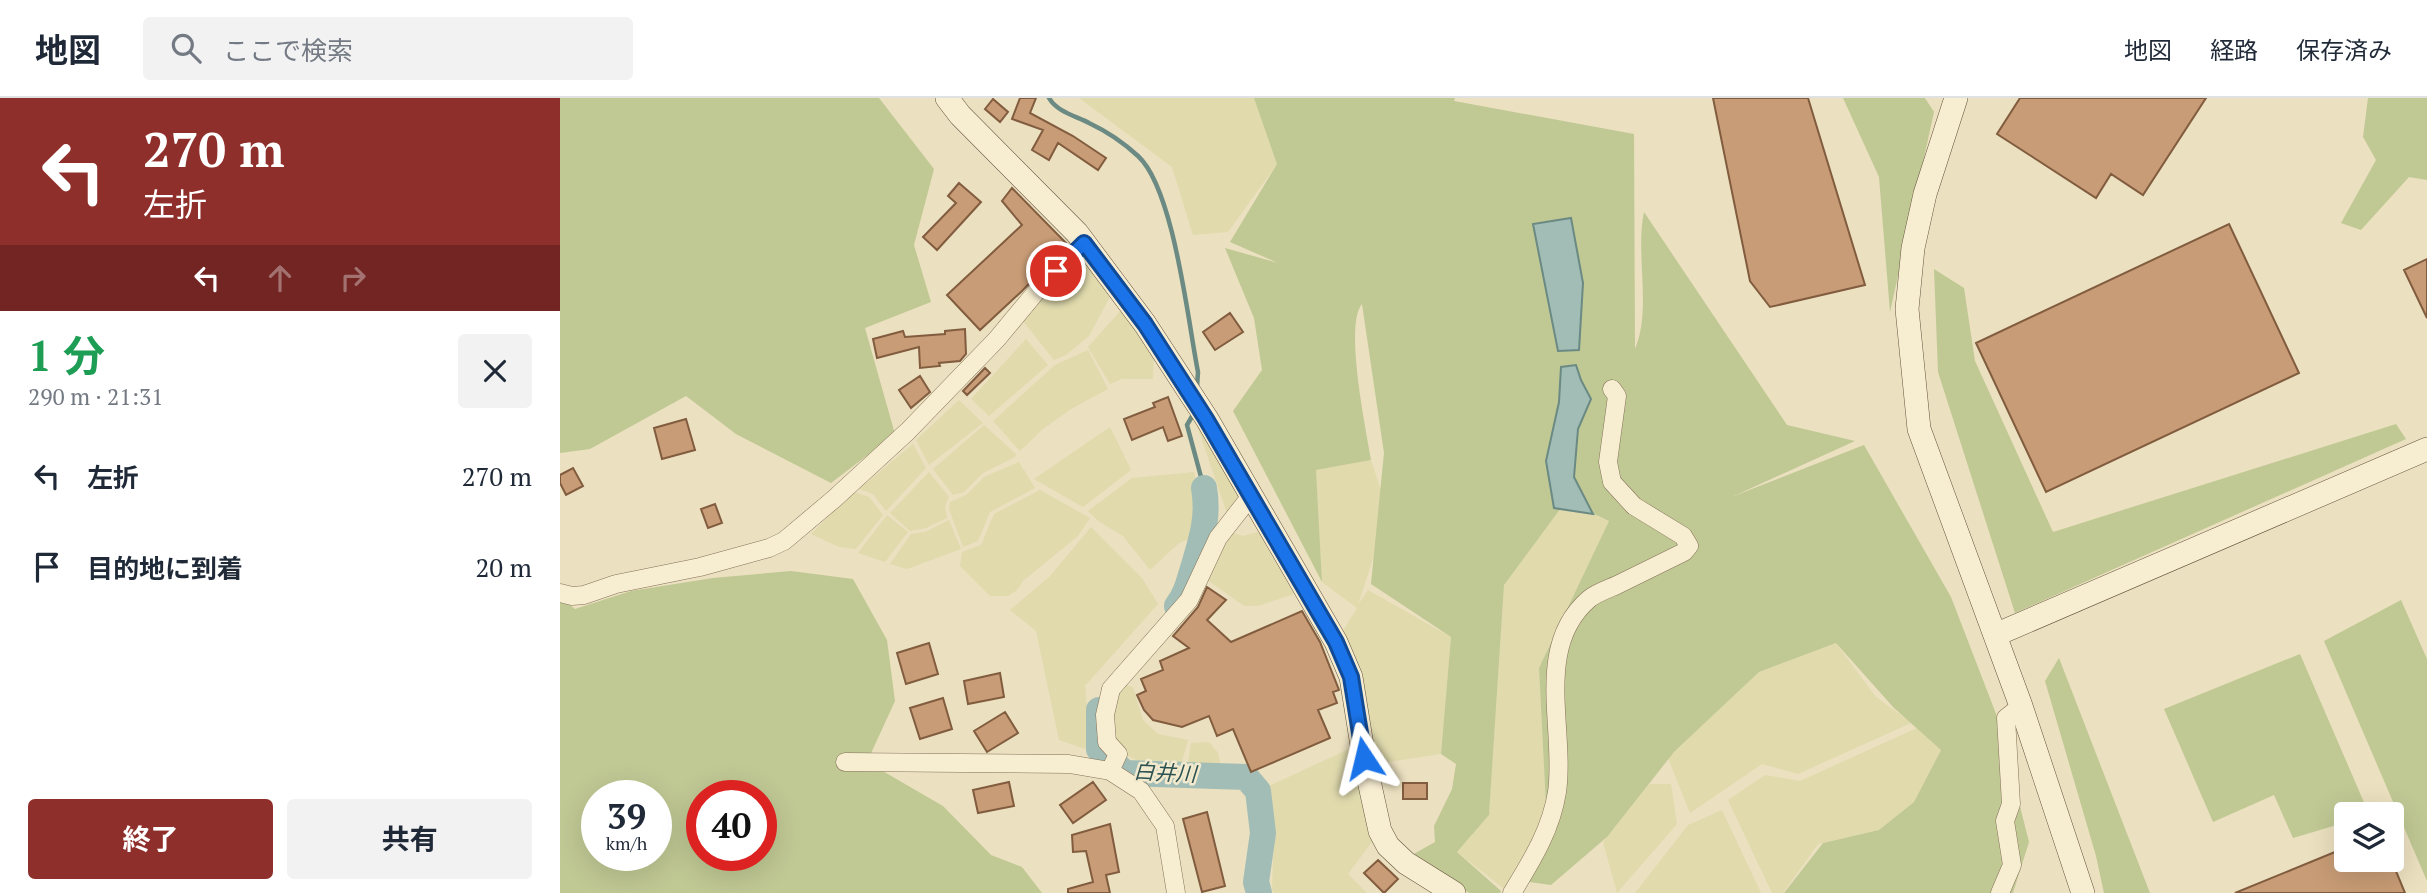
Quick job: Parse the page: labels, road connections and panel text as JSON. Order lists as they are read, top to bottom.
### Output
{
  "water": ["白井川"],
  "page": {
    "header": "地図",
    "search": "ここで検索",
    "nav": ["地図", "経路", "保存済み"],
    "turn": ["270 m", "左折"],
    "heading": ["1 分", "290 m · 21:31"],
    "list": [
      {
        "name": "左折",
        "value": "270 m"
      },
      {
        "name": "目的地に到着",
        "value": "20 m"
      }
    ],
    "speed": "39 km/h",
    "limit": "40",
    "buttons": ["終了", "共有"]
  }
}
